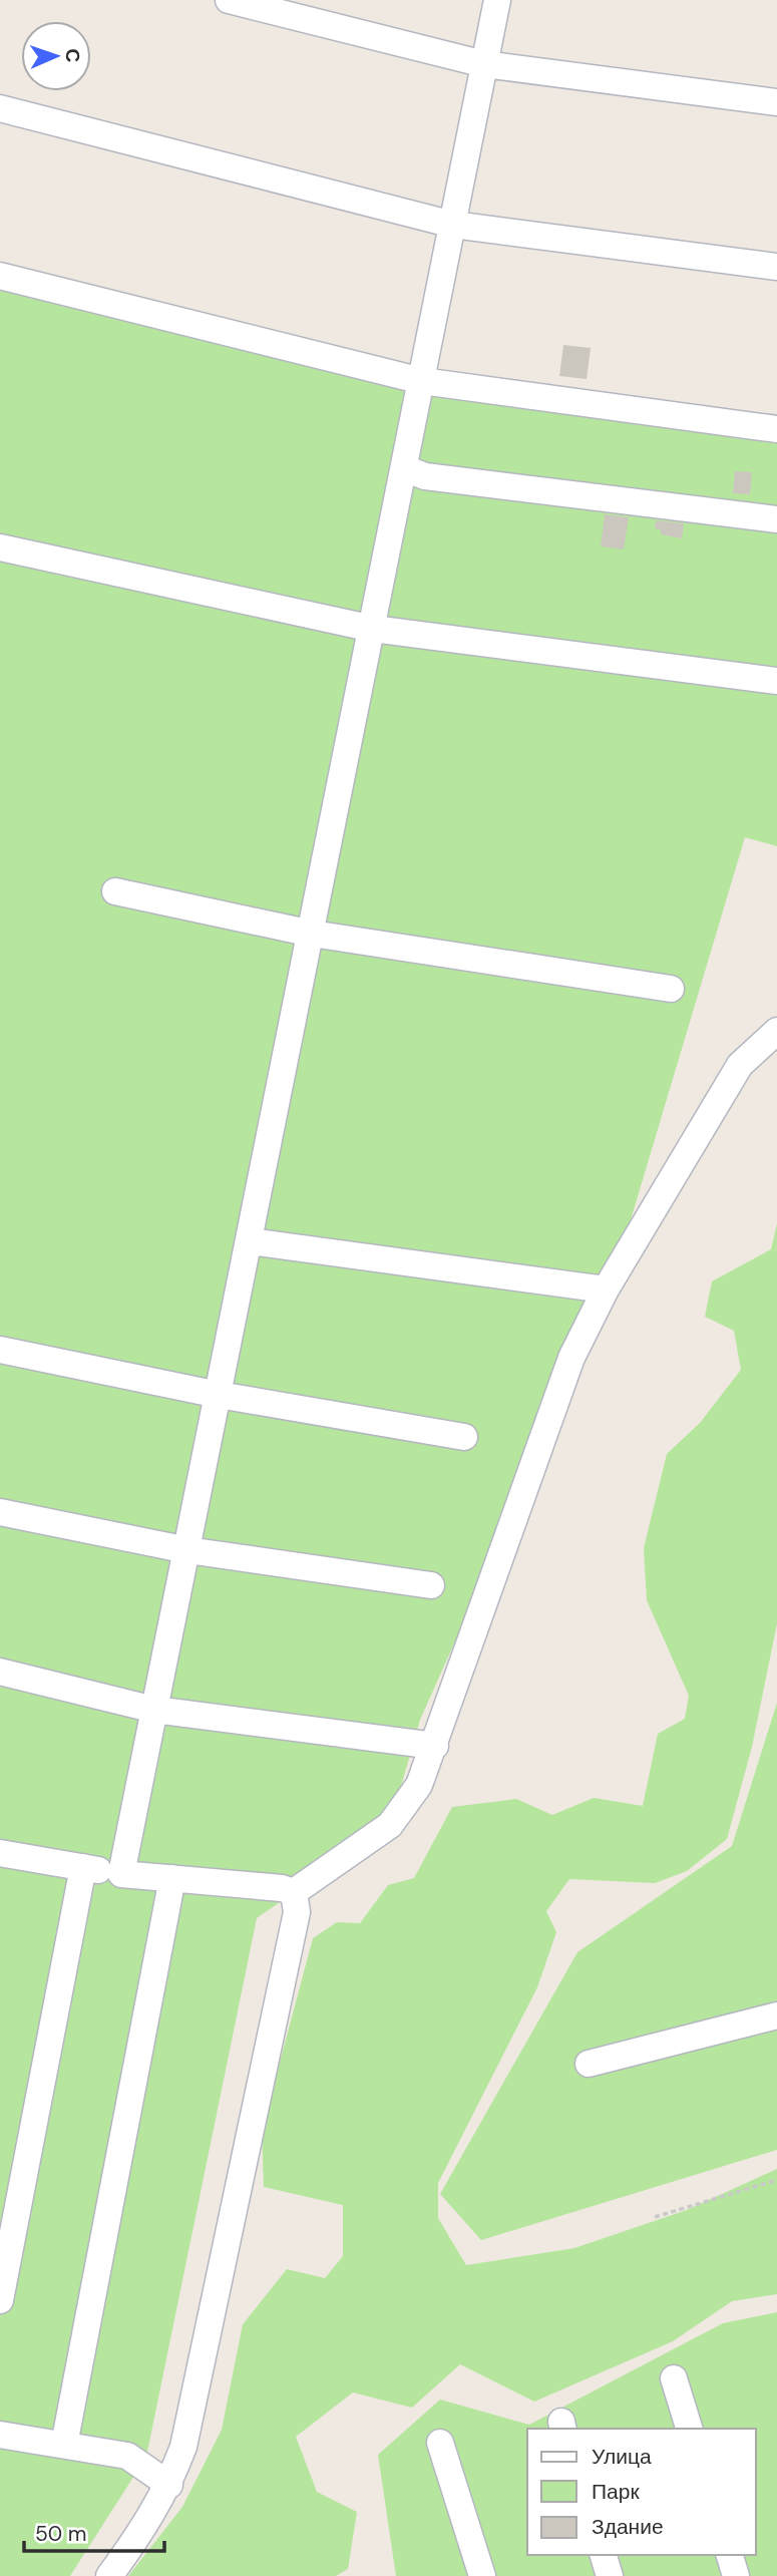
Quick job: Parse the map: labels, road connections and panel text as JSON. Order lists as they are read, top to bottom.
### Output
{
  "legend": ["Улица", "Парк", "Здание"],
  "scale_bar": "50 m",
  "north": "right"
}
